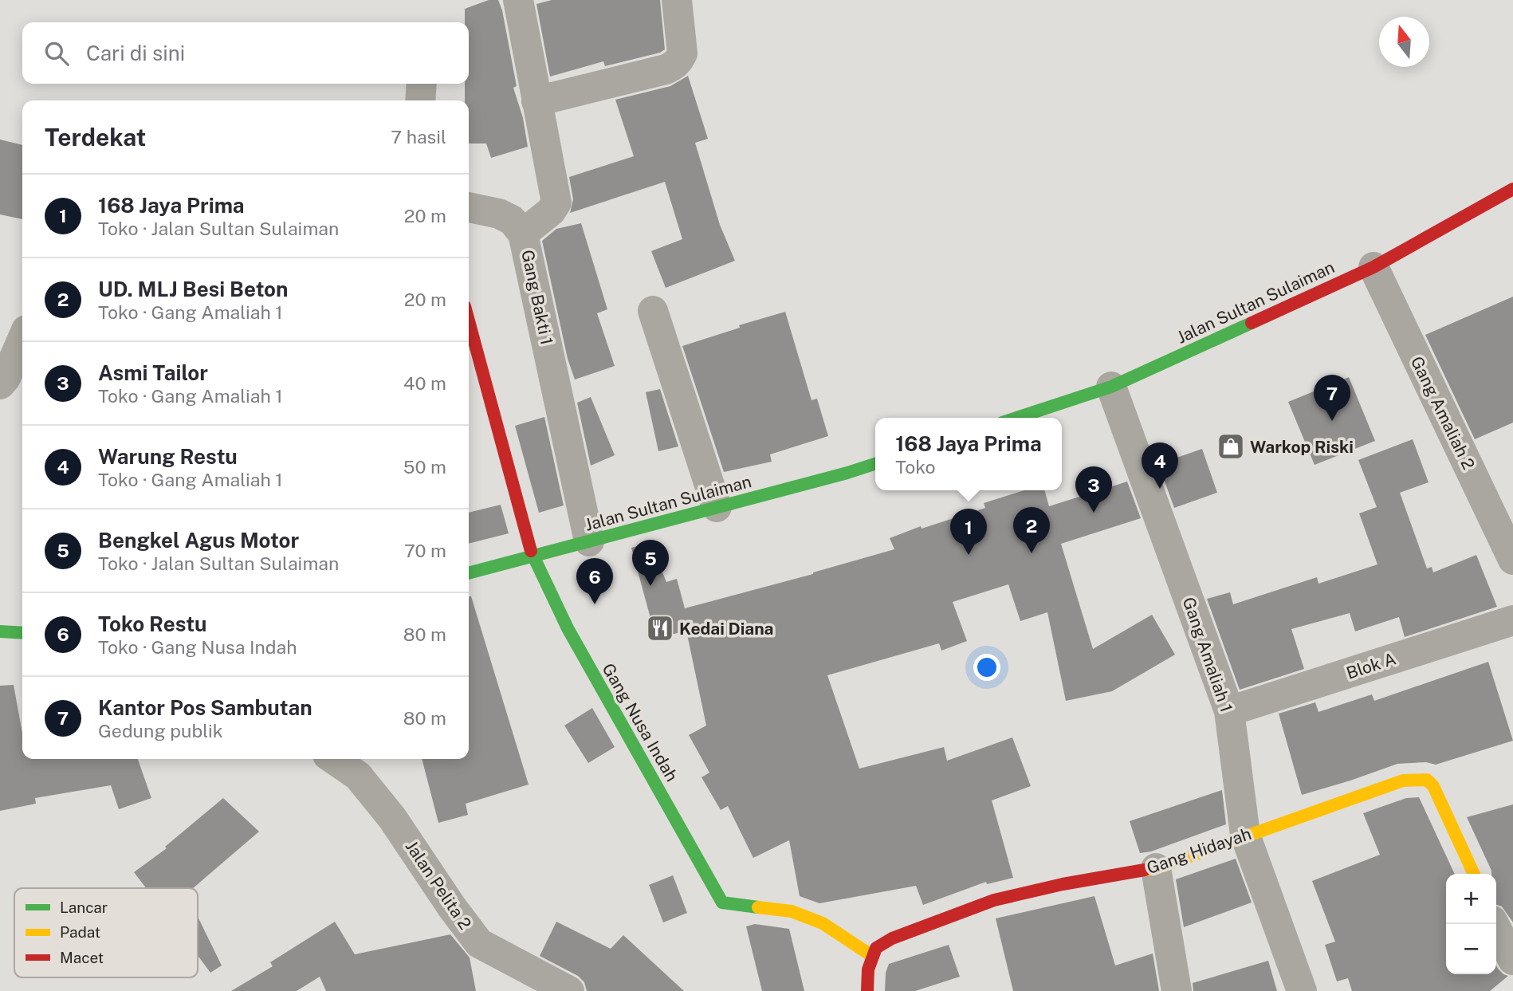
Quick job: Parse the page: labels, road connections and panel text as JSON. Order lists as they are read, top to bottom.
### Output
{
  "streets": {
    "street": [
      "Gang Bakti 1",
      "Jalan Sultan Sulaiman",
      "Gang Amaliah 2",
      "Gang Amaliah 1",
      "Blok A",
      "Gang Nusa Indah",
      "Gang Hidayah",
      "Jalan Pelita 2"
    ]
  },
  "crossings": [
    ["Gang Bakti 1", "Jalan Sultan Sulaiman"],
    ["Jalan Sultan Sulaiman", "Gang Amaliah 2"],
    ["Jalan Sultan Sulaiman", "Gang Amaliah 1"],
    ["Jalan Sultan Sulaiman", "Gang Nusa Indah"],
    ["Gang Amaliah 1", "Blok A"],
    ["Gang Amaliah 1", "Gang Hidayah"],
    ["Gang Nusa Indah", "Gang Hidayah"]
  ],
  "places": {
    "shop": ["Warkop Riski"],
    "restaurant": ["Kedai Diana"]
  },
  "legend": ["Lancar", "Padat", "Macet"],
  "north": "top",
  "page": {
    "search": "Cari di sini",
    "heading": ["Terdekat", "7 hasil"],
    "list": [
      {
        "mark": "1",
        "name": "168 Jaya Prima",
        "note": "Toko · Jalan Sultan Sulaiman",
        "value": "20 m"
      },
      {
        "mark": "2",
        "name": "UD. MLJ Besi Beton",
        "note": "Toko · Gang Amaliah 1",
        "value": "20 m"
      },
      {
        "mark": "3",
        "name": "Asmi Tailor",
        "note": "Toko · Gang Amaliah 1",
        "value": "40 m"
      },
      {
        "mark": "4",
        "name": "Warung Restu",
        "note": "Toko · Gang Amaliah 1",
        "value": "50 m"
      },
      {
        "mark": "5",
        "name": "Bengkel Agus Motor",
        "note": "Toko · Jalan Sultan Sulaiman",
        "value": "70 m"
      },
      {
        "mark": "6",
        "name": "Toko Restu",
        "note": "Toko · Gang Nusa Indah",
        "value": "80 m"
      },
      {
        "mark": "7",
        "name": "Kantor Pos Sambutan",
        "note": "Gedung publik",
        "value": "80 m"
      }
    ],
    "pins": [
      "7",
      "4",
      "3",
      "2",
      "1",
      "5",
      "6"
    ],
    "popup": ["168 Jaya Prima", "Toko"],
    "map_buttons": ["+", "−"]
  }
}
